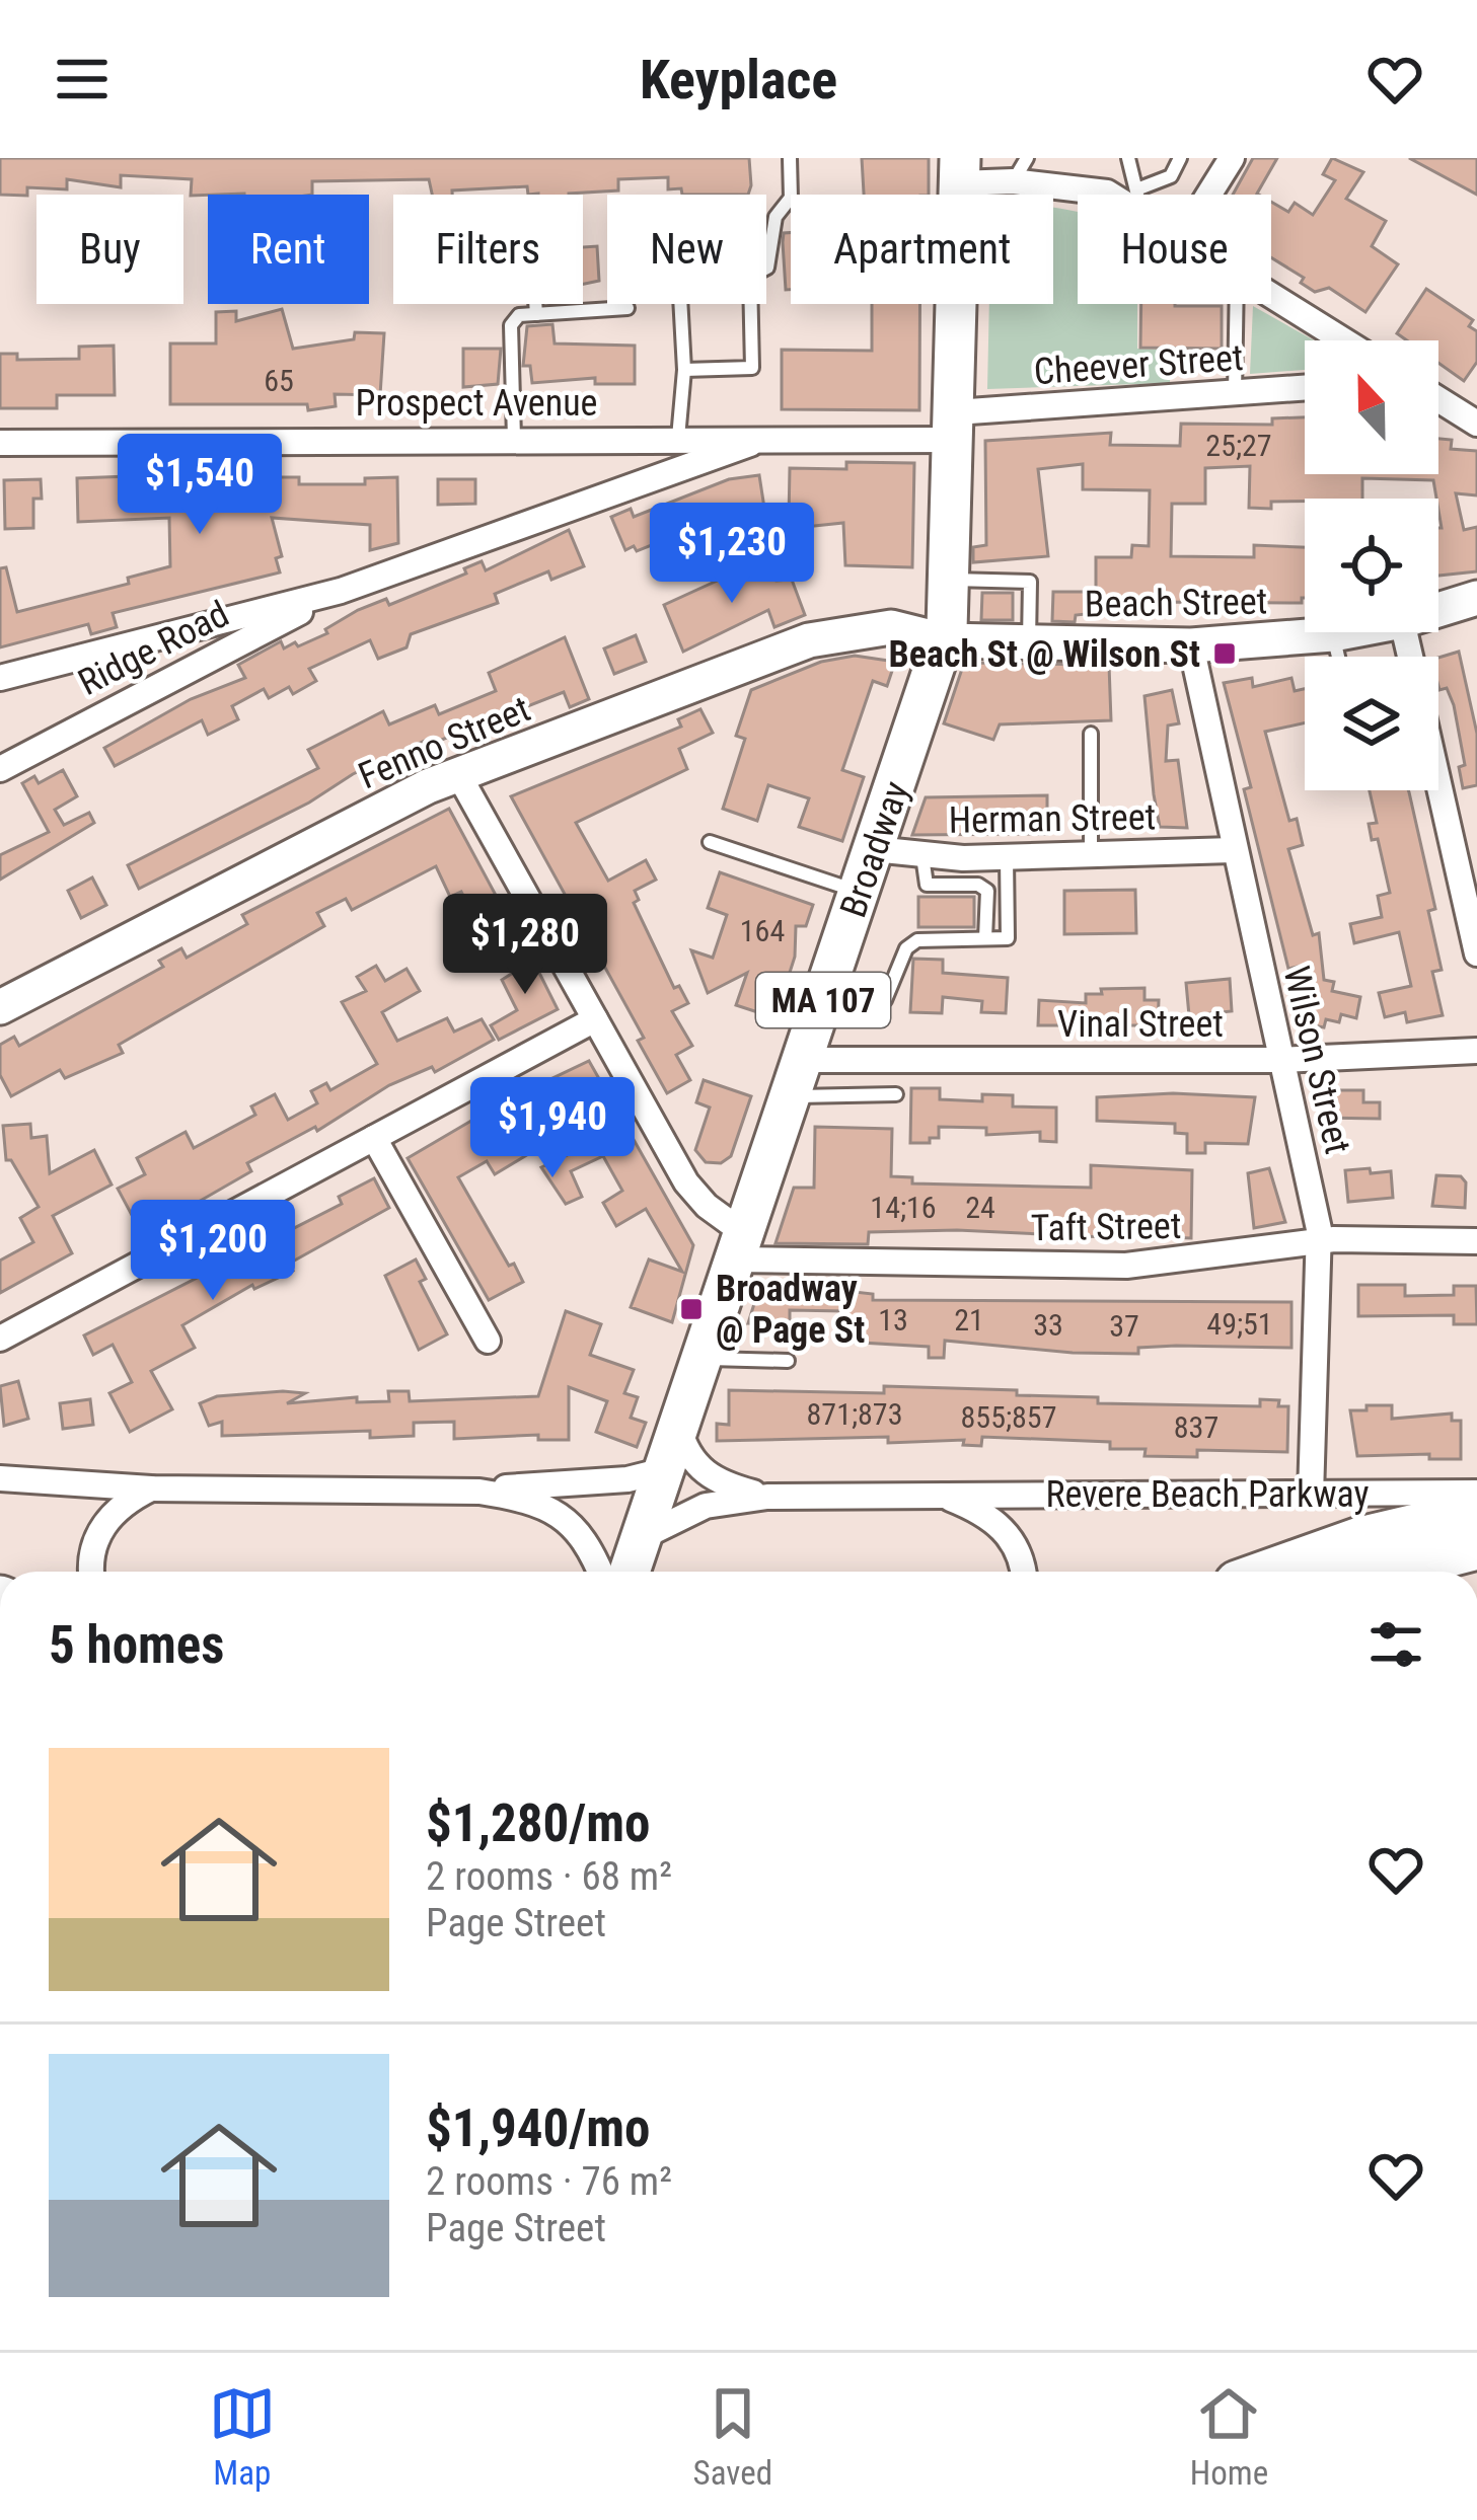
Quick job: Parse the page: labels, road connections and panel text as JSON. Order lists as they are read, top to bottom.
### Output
{
  "streets": {
    "highway": ["Revere Beach Parkway"],
    "main road": ["Broadway", "MA 107"],
    "street": [
      "Cheever Street",
      "Prospect Avenue",
      "Beach Street",
      "Ridge Road",
      "Fenno Street",
      "Herman Street",
      "Vinal Street",
      "Wilson Street",
      "Taft Street"
    ]
  },
  "crossings": [
    ["Cheever Street", "Prospect Avenue"],
    ["Cheever Street", "Broadway"],
    ["Prospect Avenue", "Broadway"],
    ["Beach Street", "Fenno Street"],
    ["Beach Street", "Broadway"],
    ["Beach Street", "Wilson Street"],
    ["Fenno Street", "Broadway"],
    ["Herman Street", "Broadway"],
    ["Herman Street", "Wilson Street"],
    ["Broadway", "Vinal Street"],
    ["Broadway", "Taft Street"],
    ["Broadway", "Revere Beach Parkway"],
    ["Vinal Street", "Wilson Street"],
    ["Wilson Street", "Taft Street"],
    ["Wilson Street", "Revere Beach Parkway"]
  ],
  "places": {
    "transit": ["Beach St @ Wilson St", "Broadway @ Page St"]
  },
  "house_numbers": [
    "65",
    "25;27",
    "164",
    "14;16",
    "24",
    "13",
    "21",
    "49;51",
    "33",
    "37",
    "871;873",
    "855;857",
    "837"
  ],
  "north": "top",
  "page": {
    "header": "Keyplace",
    "chip": [
      "Buy",
      "Rent",
      "Filters",
      "New",
      "Apartment",
      "House"
    ],
    "price": [
      "$1,540",
      "$1,230",
      "$1,280",
      "$1,940",
      "$1,200"
    ],
    "heading": "5 homes",
    "list": [
      {
        "name": "$1,280/mo",
        "note": "2 rooms · 68 m² · Page Street"
      },
      {
        "name": "$1,940/mo",
        "note": "2 rooms · 76 m² · Page Street"
      }
    ],
    "tabs": ["Map", "Saved", "Home"]
  }
}
